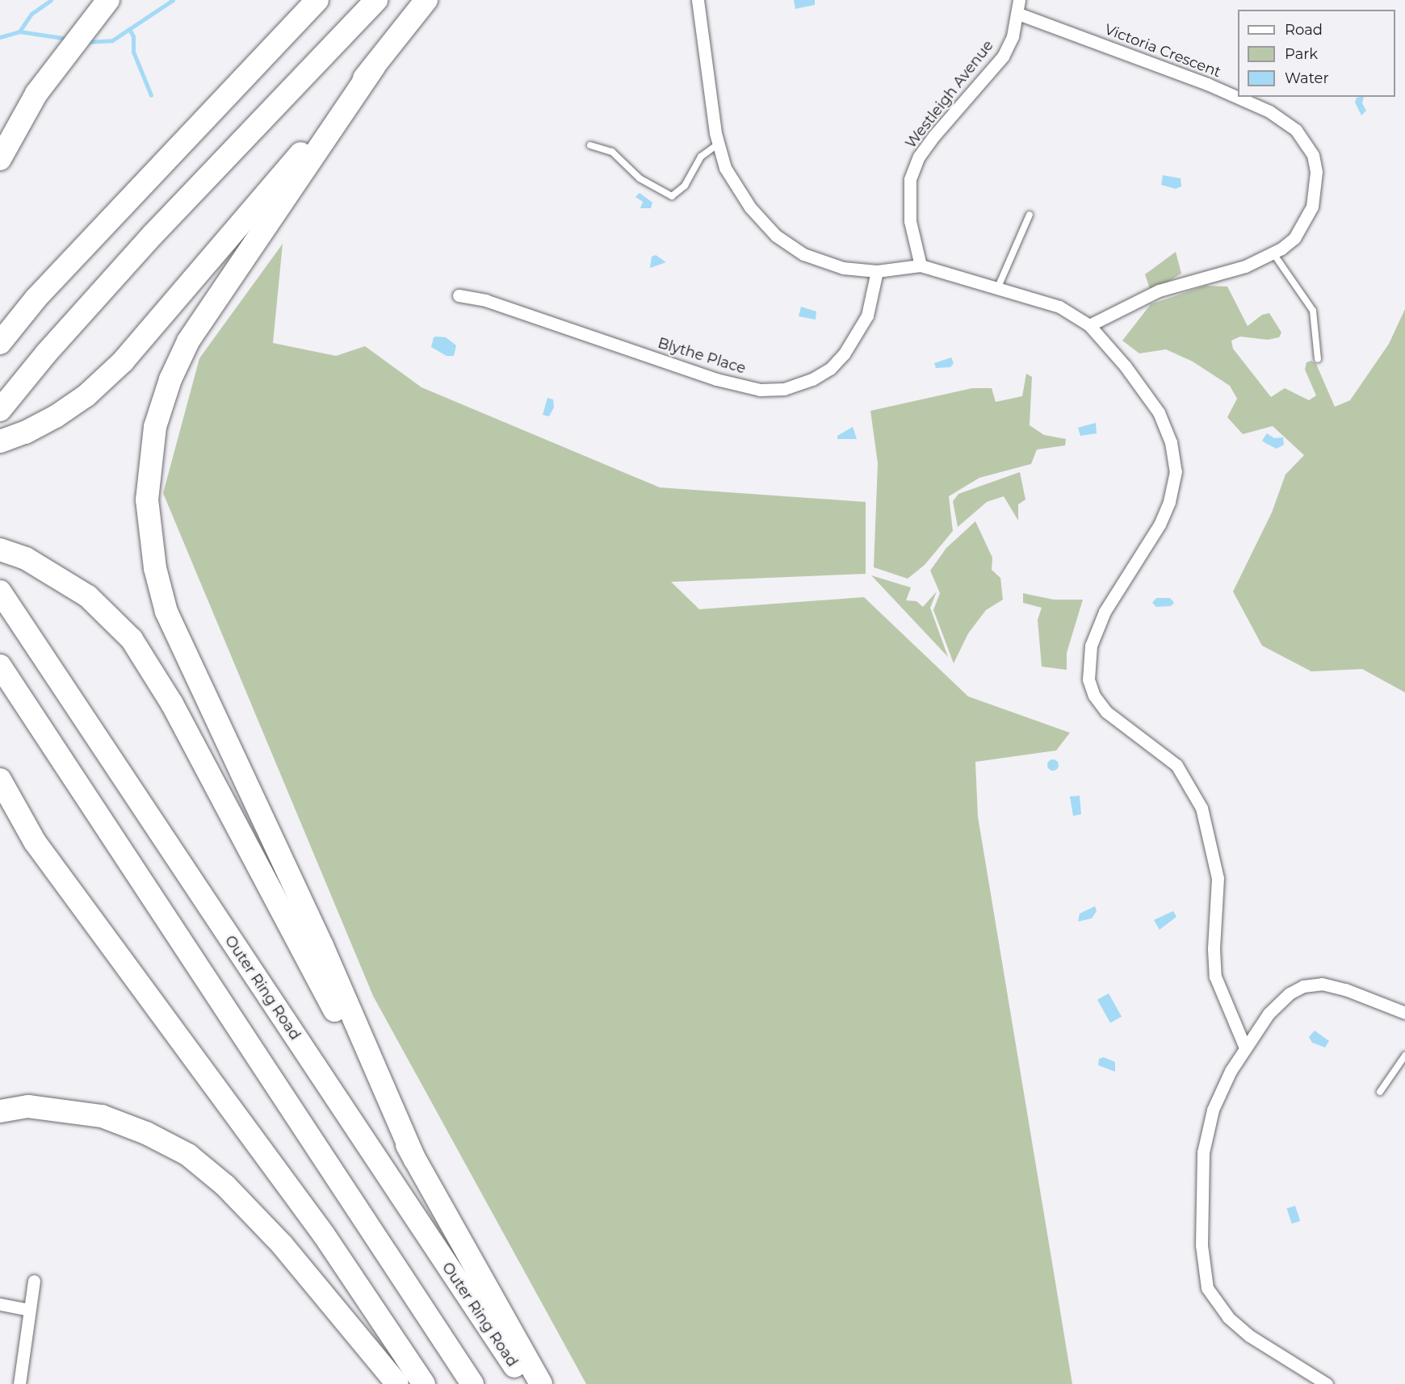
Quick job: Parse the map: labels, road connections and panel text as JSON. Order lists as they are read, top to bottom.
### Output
{
  "streets": {
    "highway": ["Outer Ring Road"],
    "street": ["Victoria Crescent", "Westleigh Avenue", "Blythe Place"]
  },
  "crossings": [
    ["Victoria Crescent", "Westleigh Avenue"]
  ],
  "legend": ["Road", "Park", "Water"]
}
